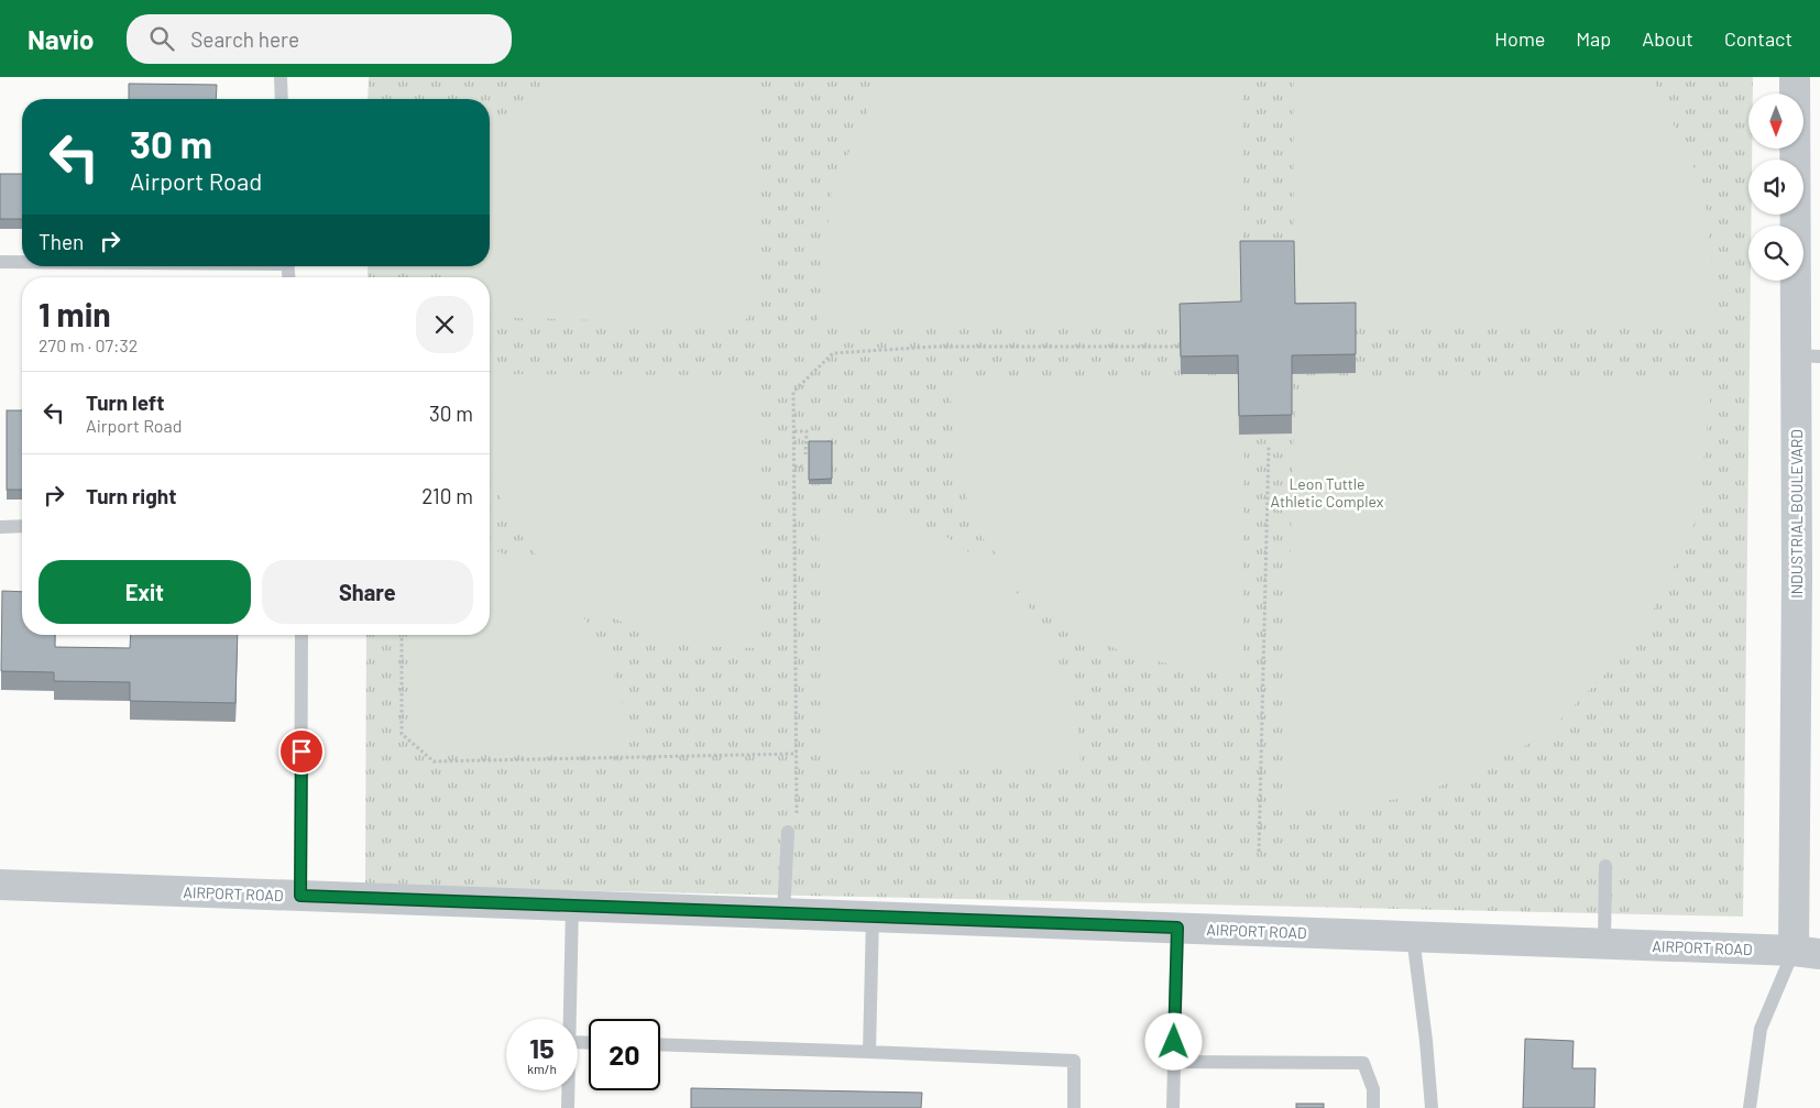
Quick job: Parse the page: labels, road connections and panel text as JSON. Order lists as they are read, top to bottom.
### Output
{
  "streets": {
    "street": ["INDUSTRIAL BOULEVARD", "AIRPORT ROAD"]
  },
  "crossings": [
    ["INDUSTRIAL BOULEVARD", "AIRPORT ROAD"]
  ],
  "parks": ["Leon Tuttle Athletic Complex"],
  "north": "bottom",
  "page": {
    "header": "Navio",
    "search": "Search here",
    "nav": [
      "Home",
      "Map",
      "About",
      "Contact"
    ],
    "turn": ["30 m", "Airport Road"],
    "then": "Then",
    "heading": ["1 min", "270 m · 07:32"],
    "list": [
      {
        "name": "Turn left",
        "note": "Airport Road",
        "value": "30 m"
      },
      {
        "name": "Turn right",
        "value": "210 m"
      }
    ],
    "buttons": ["Exit", "Share"],
    "speed": "15 km/h",
    "limit": "20"
  }
}
